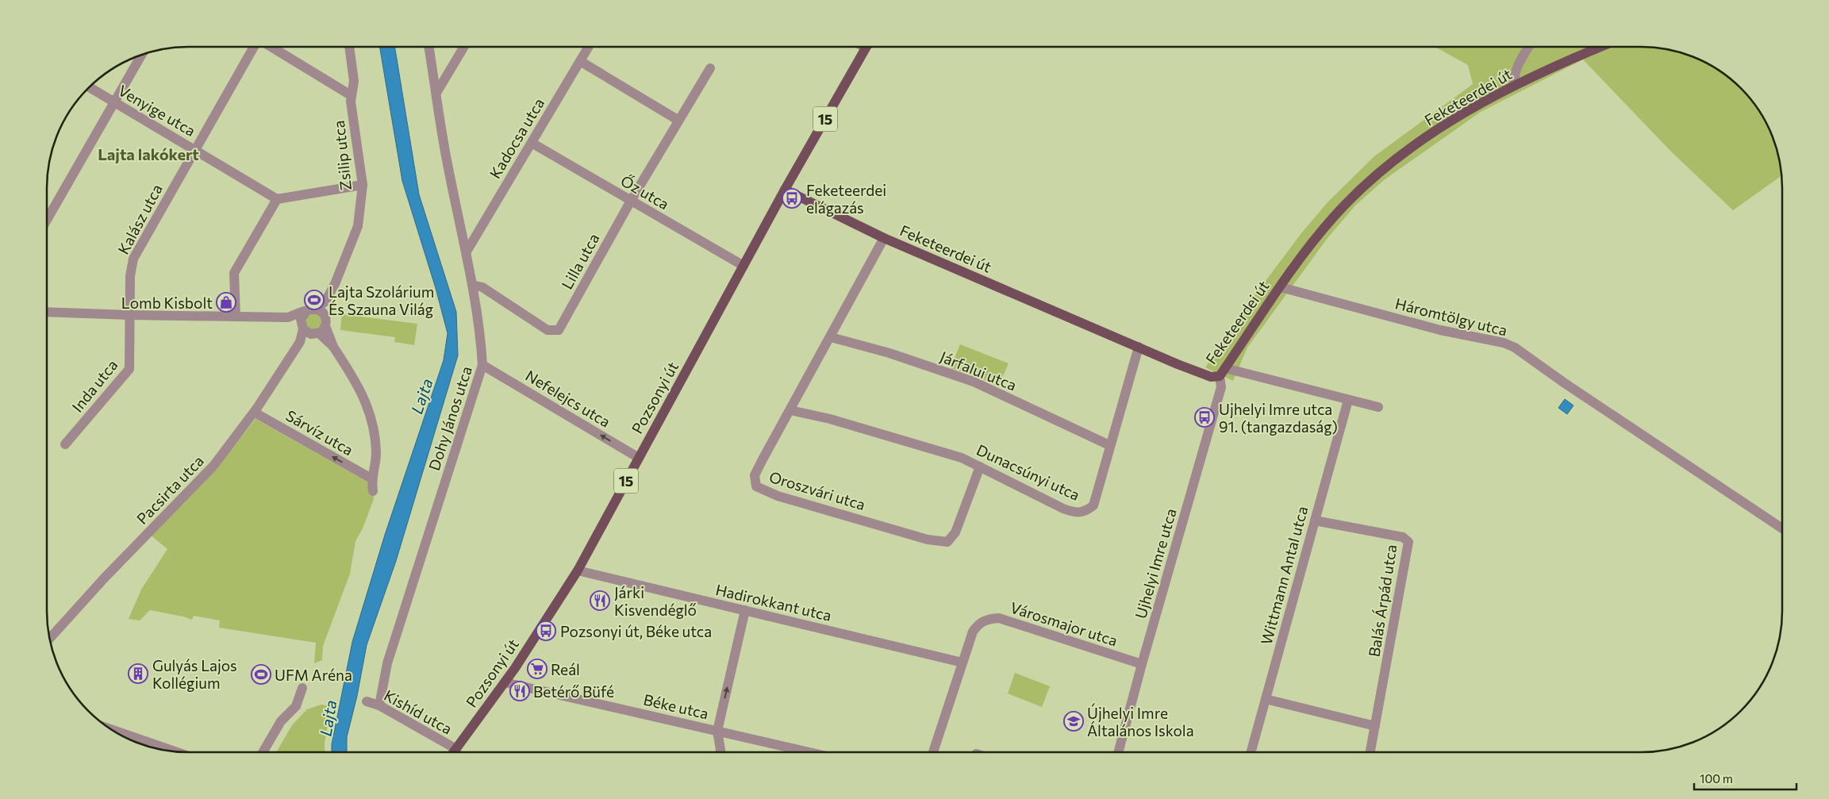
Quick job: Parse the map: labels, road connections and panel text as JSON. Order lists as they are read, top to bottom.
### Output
{
  "streets": {
    "main road": ["Feketeerdei út", "15", "Pozsonyi út"],
    "street": [
      "Venyige utca",
      "Kadocsa utca",
      "Zsilip utca",
      "Őz utca",
      "Kalász utca",
      "Lilla utca",
      "Háromtölgy utca",
      "Járfalui utca",
      "Inda utca",
      "Nefelejcs utca",
      "Dohy János utca",
      "Sárvíz utca",
      "Dunacsúnyi utca",
      "Pacsirta utca",
      "Oroszvári utca",
      "Ujhelyi Imre utca",
      "Wittmann Antal utca",
      "Balás Árpád utca",
      "Hadirokkant utca",
      "Városmajor utca",
      "Béke utca",
      "Kishíd utca"
    ]
  },
  "crossings": [
    ["Feketeerdei út", "Háromtölgy utca"],
    ["Feketeerdei út", "Pozsonyi út"],
    ["Feketeerdei út", "Dunacsúnyi utca"],
    ["Feketeerdei út", "Oroszvári utca"],
    ["Feketeerdei út", "Ujhelyi Imre utca"],
    ["Venyige utca", "Kalász utca"],
    ["Kadocsa utca", "Őz utca"],
    ["Kadocsa utca", "Dohy János utca"],
    ["Őz utca", "Lilla utca"],
    ["Őz utca", "Pozsonyi út"],
    ["Kalász utca", "Inda utca"],
    ["Lilla utca", "Dohy János utca"],
    ["Járfalui utca", "Dunacsúnyi utca"],
    ["Járfalui utca", "Oroszvári utca"],
    ["Pozsonyi út", "Nefelejcs utca"],
    ["Pozsonyi út", "Hadirokkant utca"],
    ["Pozsonyi út", "Béke utca"],
    ["Pozsonyi út", "Kishíd utca"],
    ["Nefelejcs utca", "Dohy János utca"],
    ["Dohy János utca", "Kishíd utca"],
    ["Sárvíz utca", "Pacsirta utca"],
    ["Dunacsúnyi utca", "Oroszvári utca"],
    ["Ujhelyi Imre utca", "Városmajor utca"],
    ["Wittmann Antal utca", "Balás Árpád utca"],
    ["Hadirokkant utca", "Városmajor utca"]
  ],
  "one_way": ["Nefelejcs utca", "Sárvíz utca"],
  "districts": ["Lajta lakókert"],
  "water": ["Lajta"],
  "places": {
    "bus stop": ["Feketeerdei elágazás", "Ujhelyi Imre utca 91. (tangazdaság)", "Pozsonyi út, Béke utca"],
    "sports": ["Lajta Szolárium És Szauna Világ", "UFM Aréna"],
    "shop": ["Lomb Kisbolt"],
    "restaurant": ["Járki Kisvendéglő", "Betérő Büfé"],
    "supermarket": ["Reál"],
    "building": ["Gulyás Lajos Kollégium"],
    "school or university": ["Újhelyi Imre Általános Iskola"]
  },
  "scale_bar": "100 m"
}
